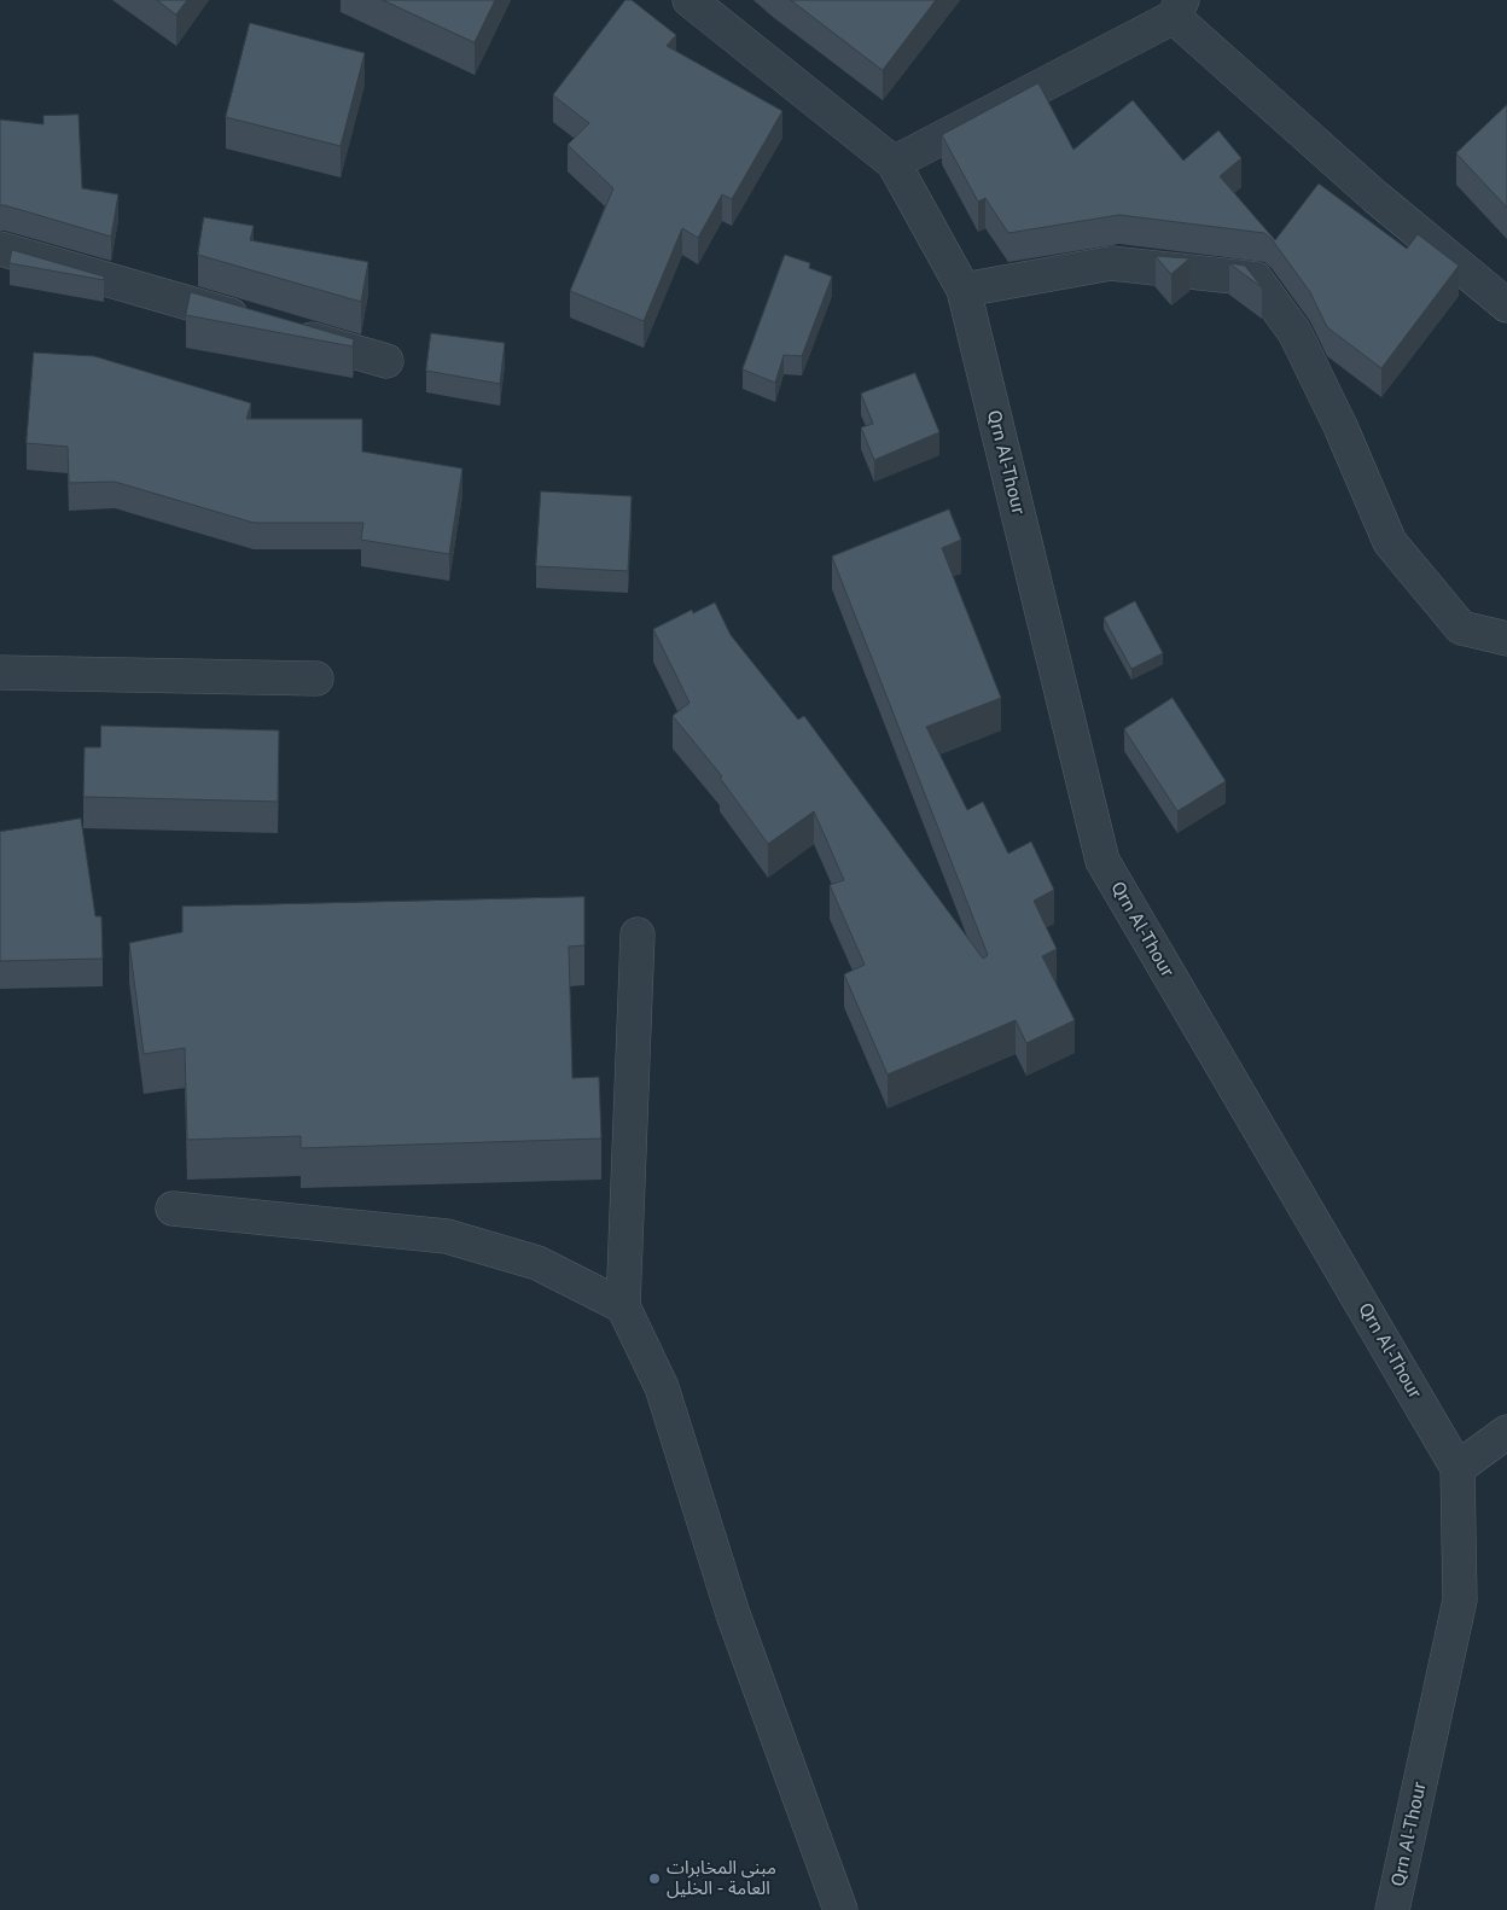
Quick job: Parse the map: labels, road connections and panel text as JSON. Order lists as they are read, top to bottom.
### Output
{
  "streets": {
    "street": ["Qrn Al-Thour"]
  },
  "places": ["مبنى المخابرات العامة - الخليل"]
}
